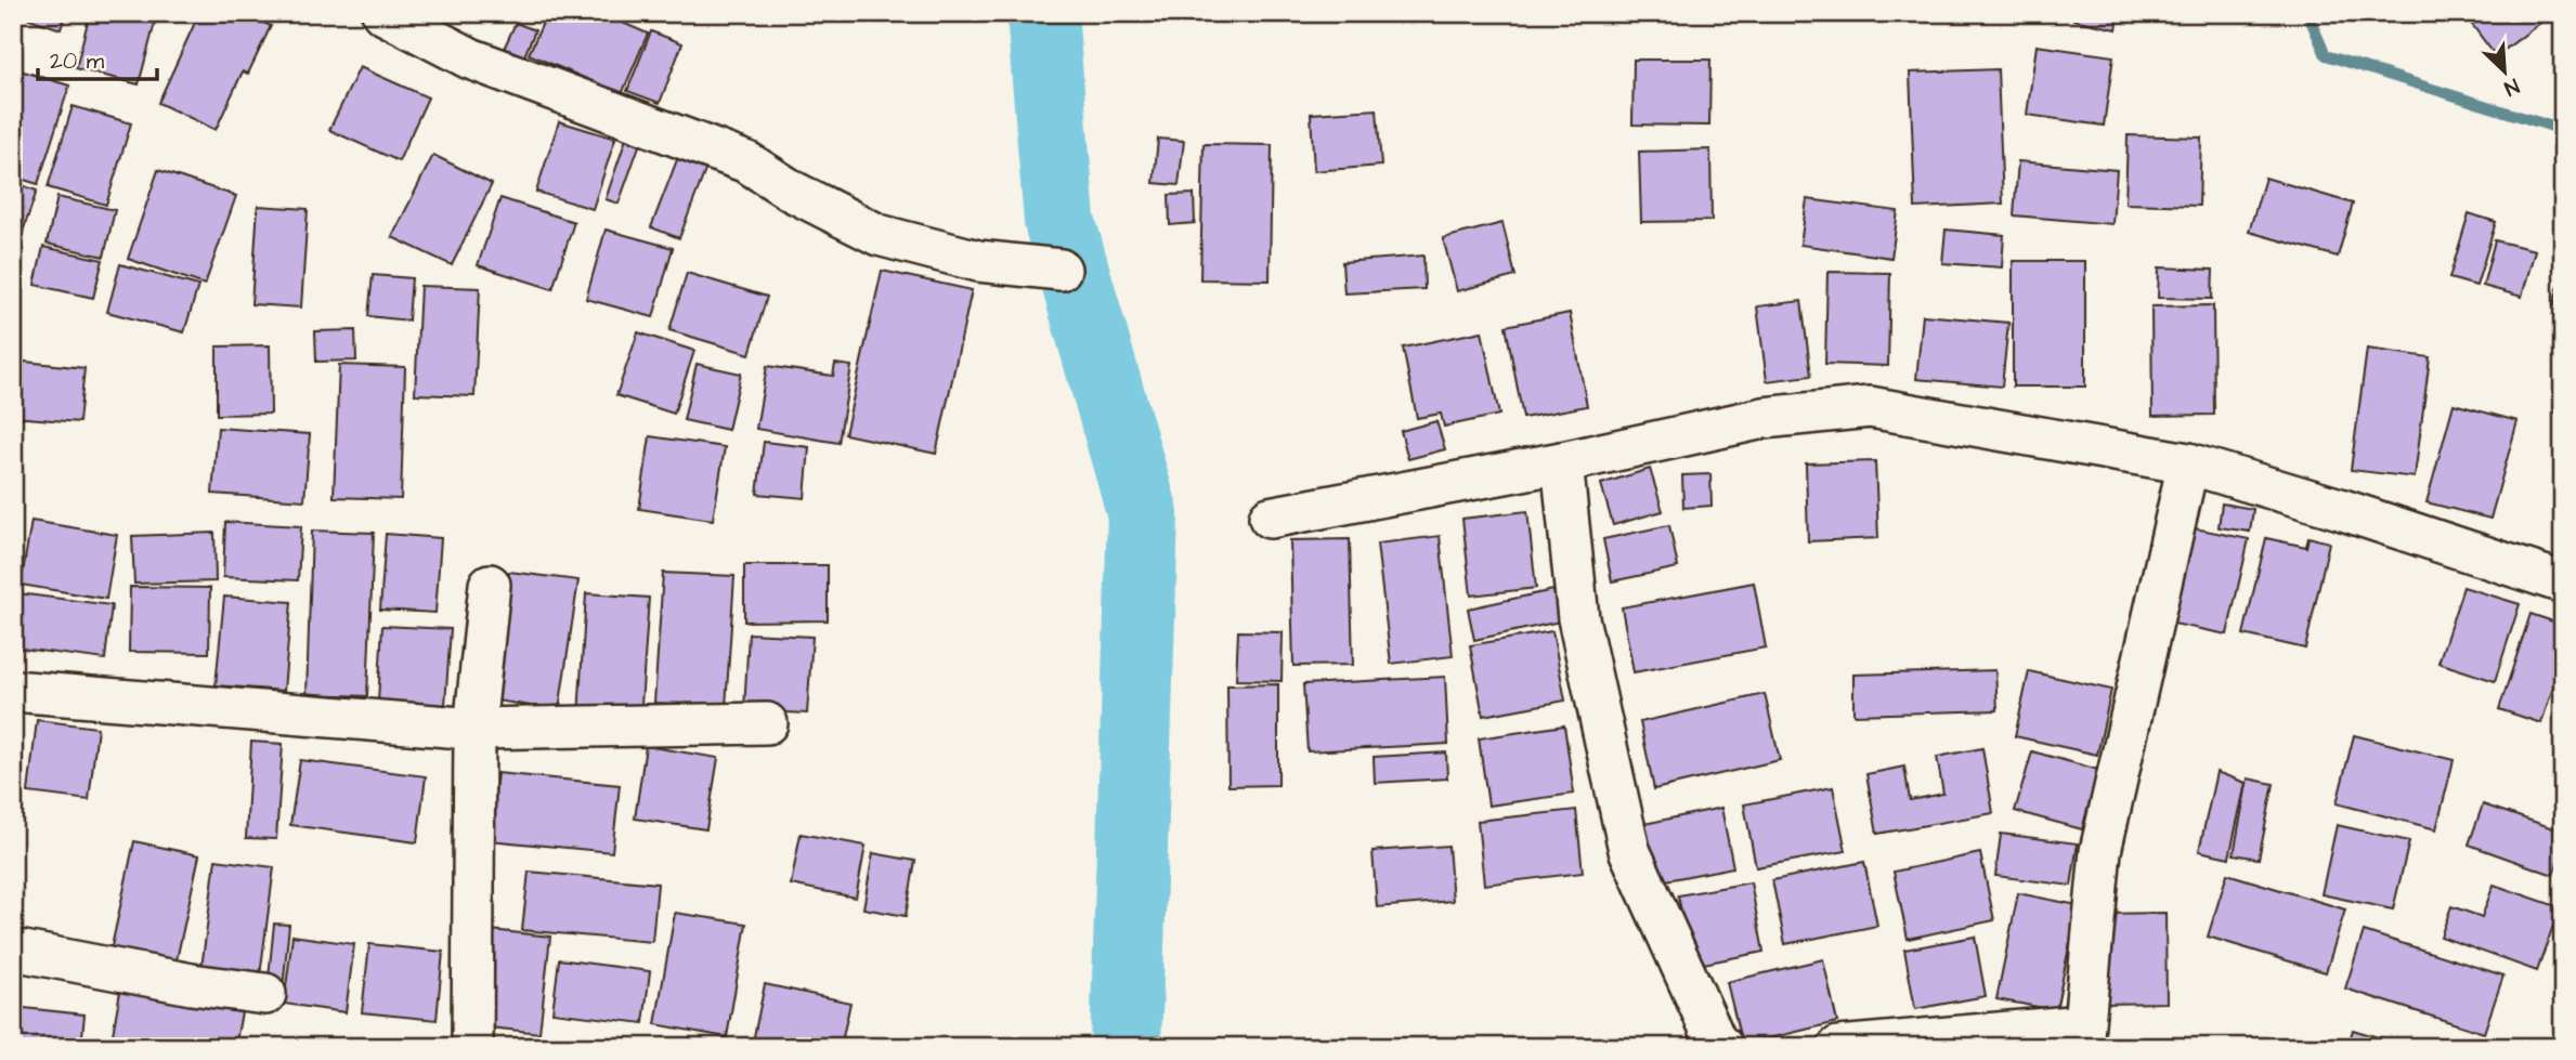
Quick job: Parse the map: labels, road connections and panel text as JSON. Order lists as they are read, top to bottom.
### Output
{
  "scale_bar": "20 m",
  "north": "bottom right"
}
